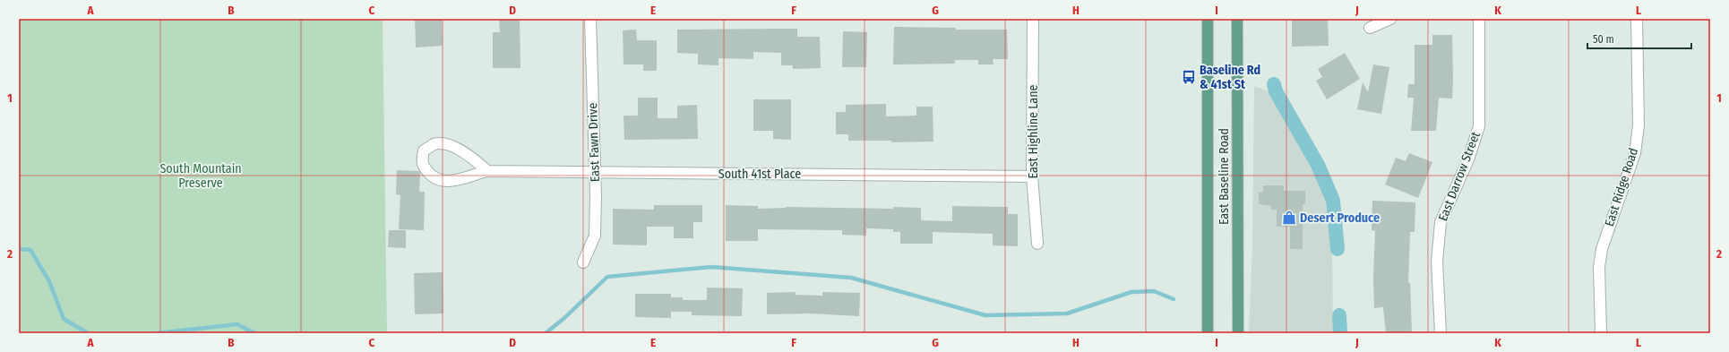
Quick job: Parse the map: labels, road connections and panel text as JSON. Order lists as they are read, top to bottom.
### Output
{
  "streets": {
    "main road": ["East Baseline Road"],
    "street": [
      "East Highline Lane",
      "East Fawn Drive",
      "South 41st Place",
      "East Darrow Street",
      "East Ridge Road"
    ]
  },
  "crossings": [
    ["East Highline Lane", "South 41st Place"],
    ["East Fawn Drive", "South 41st Place"]
  ],
  "parks": ["South Mountain Preserve"],
  "places": {
    "bus stop": ["Baseline Rd & 41st St"],
    "shop": ["Desert Produce"]
  },
  "scale_bar": "50 m",
  "grid": {
    "columns": [
      "A",
      "B",
      "C",
      "D",
      "E",
      "F",
      "G",
      "H",
      "I",
      "J",
      "K",
      "L"
    ],
    "rows": ["1", "2"]
  }
}
